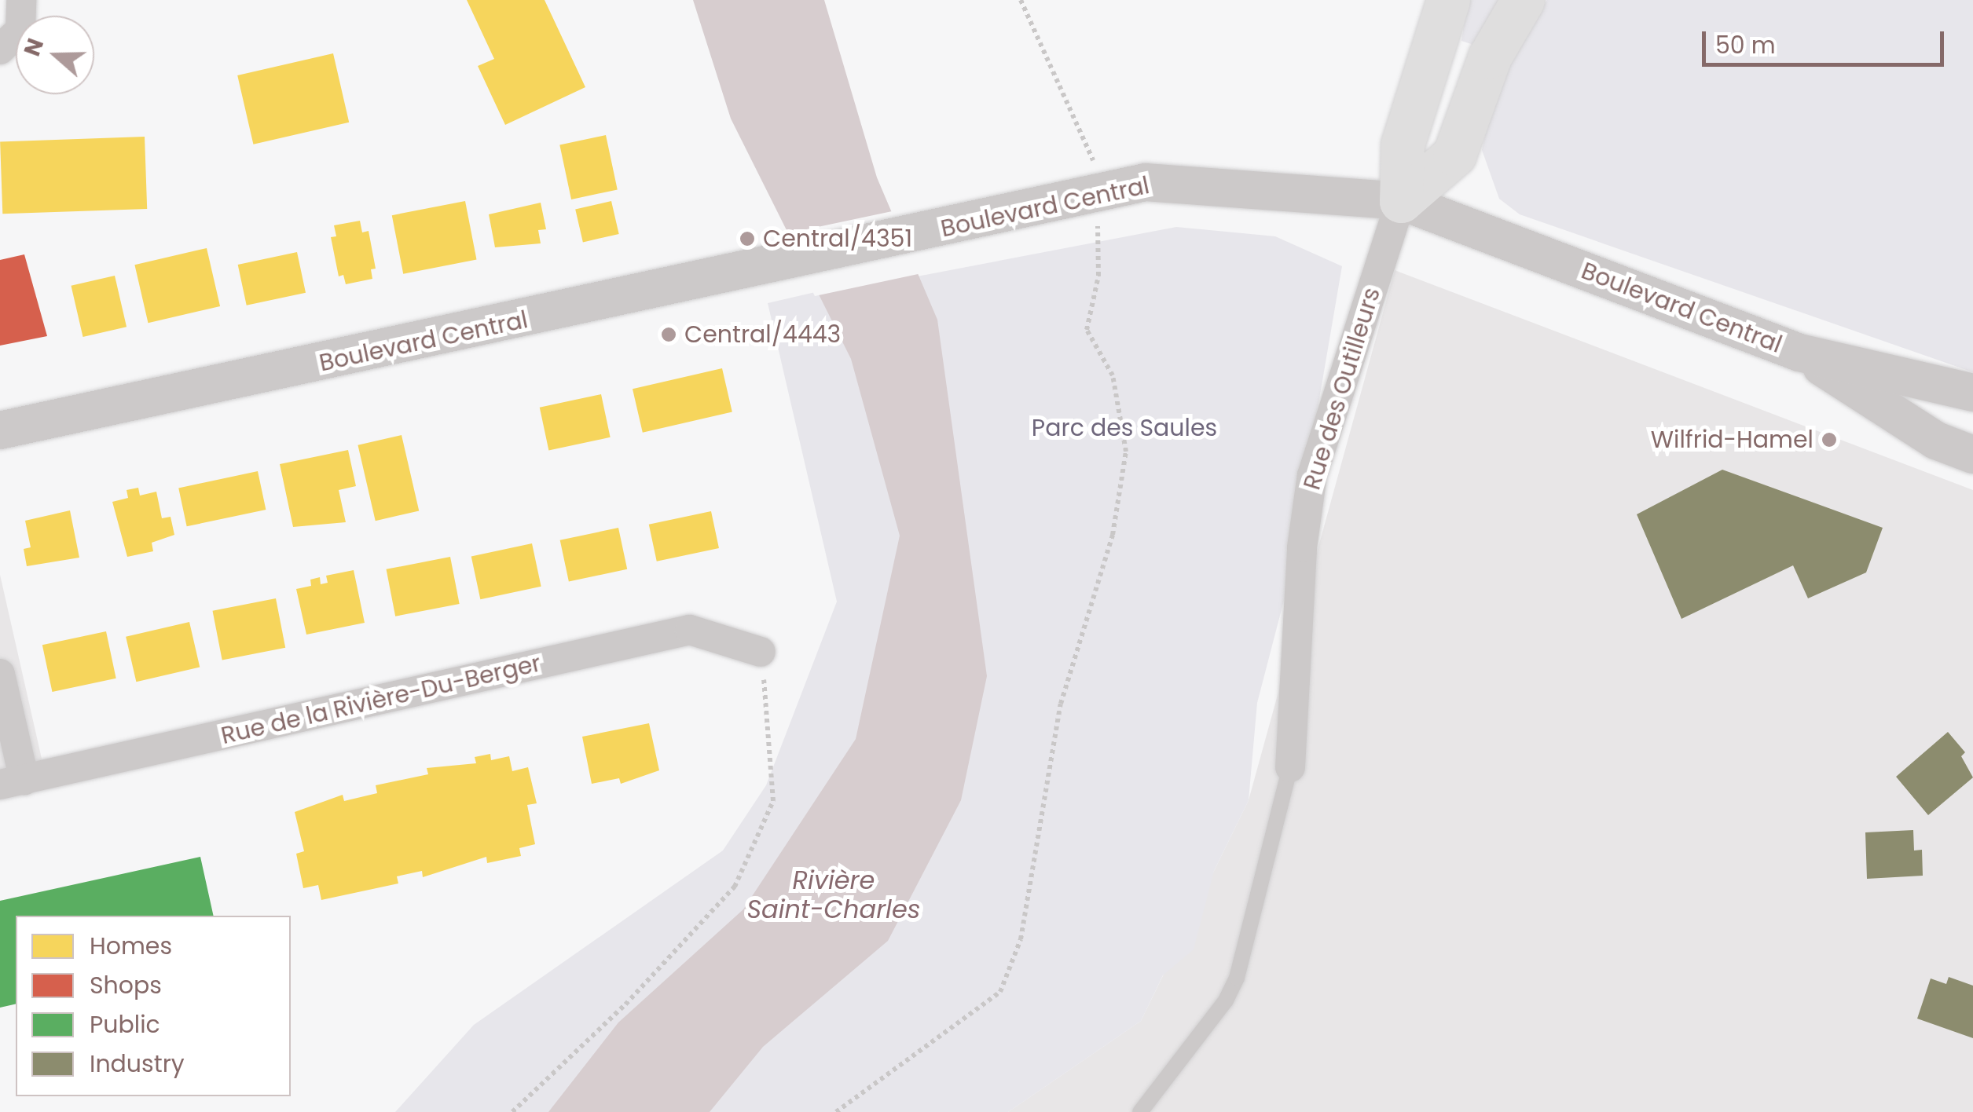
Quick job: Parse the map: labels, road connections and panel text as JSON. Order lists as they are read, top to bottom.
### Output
{
  "streets": {
    "street": ["Boulevard Central", "Rue des Outilleurs", "Rue de la Rivière-Du-Berger"]
  },
  "crossings": [
    ["Boulevard Central", "Rue des Outilleurs"]
  ],
  "water": ["Rivière Saint-Charles"],
  "parks": ["Parc des Saules"],
  "places": ["Central/4351", "Central/4443", "Wilfrid-Hamel"],
  "legend": [
    "Homes",
    "Shops",
    "Public",
    "Industry"
  ],
  "scale_bar": "50 m",
  "north": "left"
}
